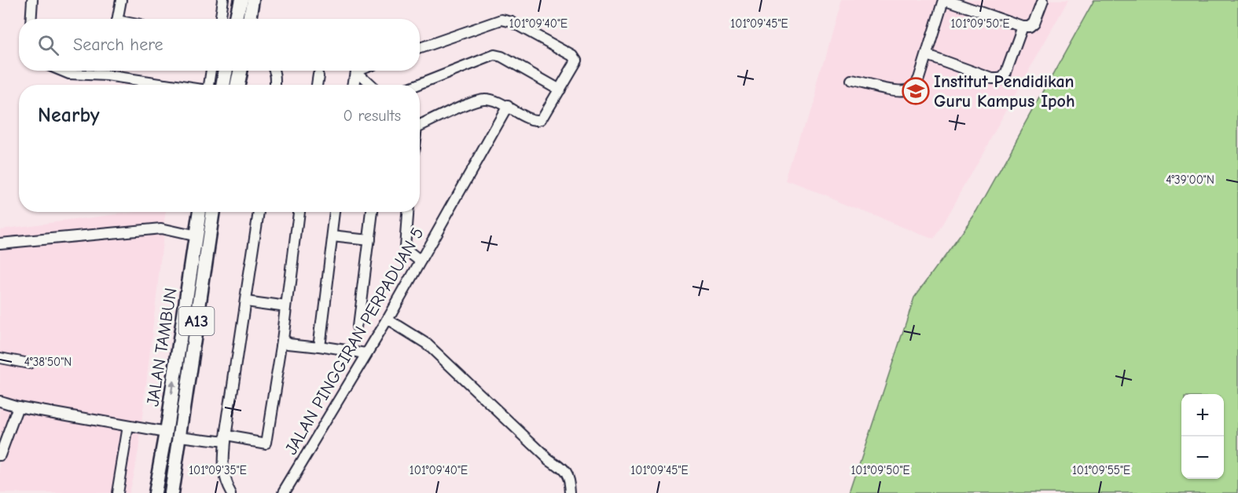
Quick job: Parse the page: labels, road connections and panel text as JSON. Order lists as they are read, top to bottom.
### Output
{
  "streets": {
    "main road": ["A13", "JALAN TAMBUN"],
    "street": ["JALAN PINGGIRAN PERPADUAN 5"]
  },
  "places": {
    "school or university": ["Institut Pendidikan Guru Kampus Ipoh"]
  },
  "page": {
    "search": "Search here",
    "heading": ["Nearby", "0 results"],
    "map_buttons": ["+", "−"]
  },
  "coordinates": [
    "101°09'40\"E",
    "101°09'45\"E",
    "101°09'50\"E",
    "4°39'00\"N",
    "4°38'50\"N",
    "101°09'35\"E",
    "101°09'55\"E"
  ]
}
